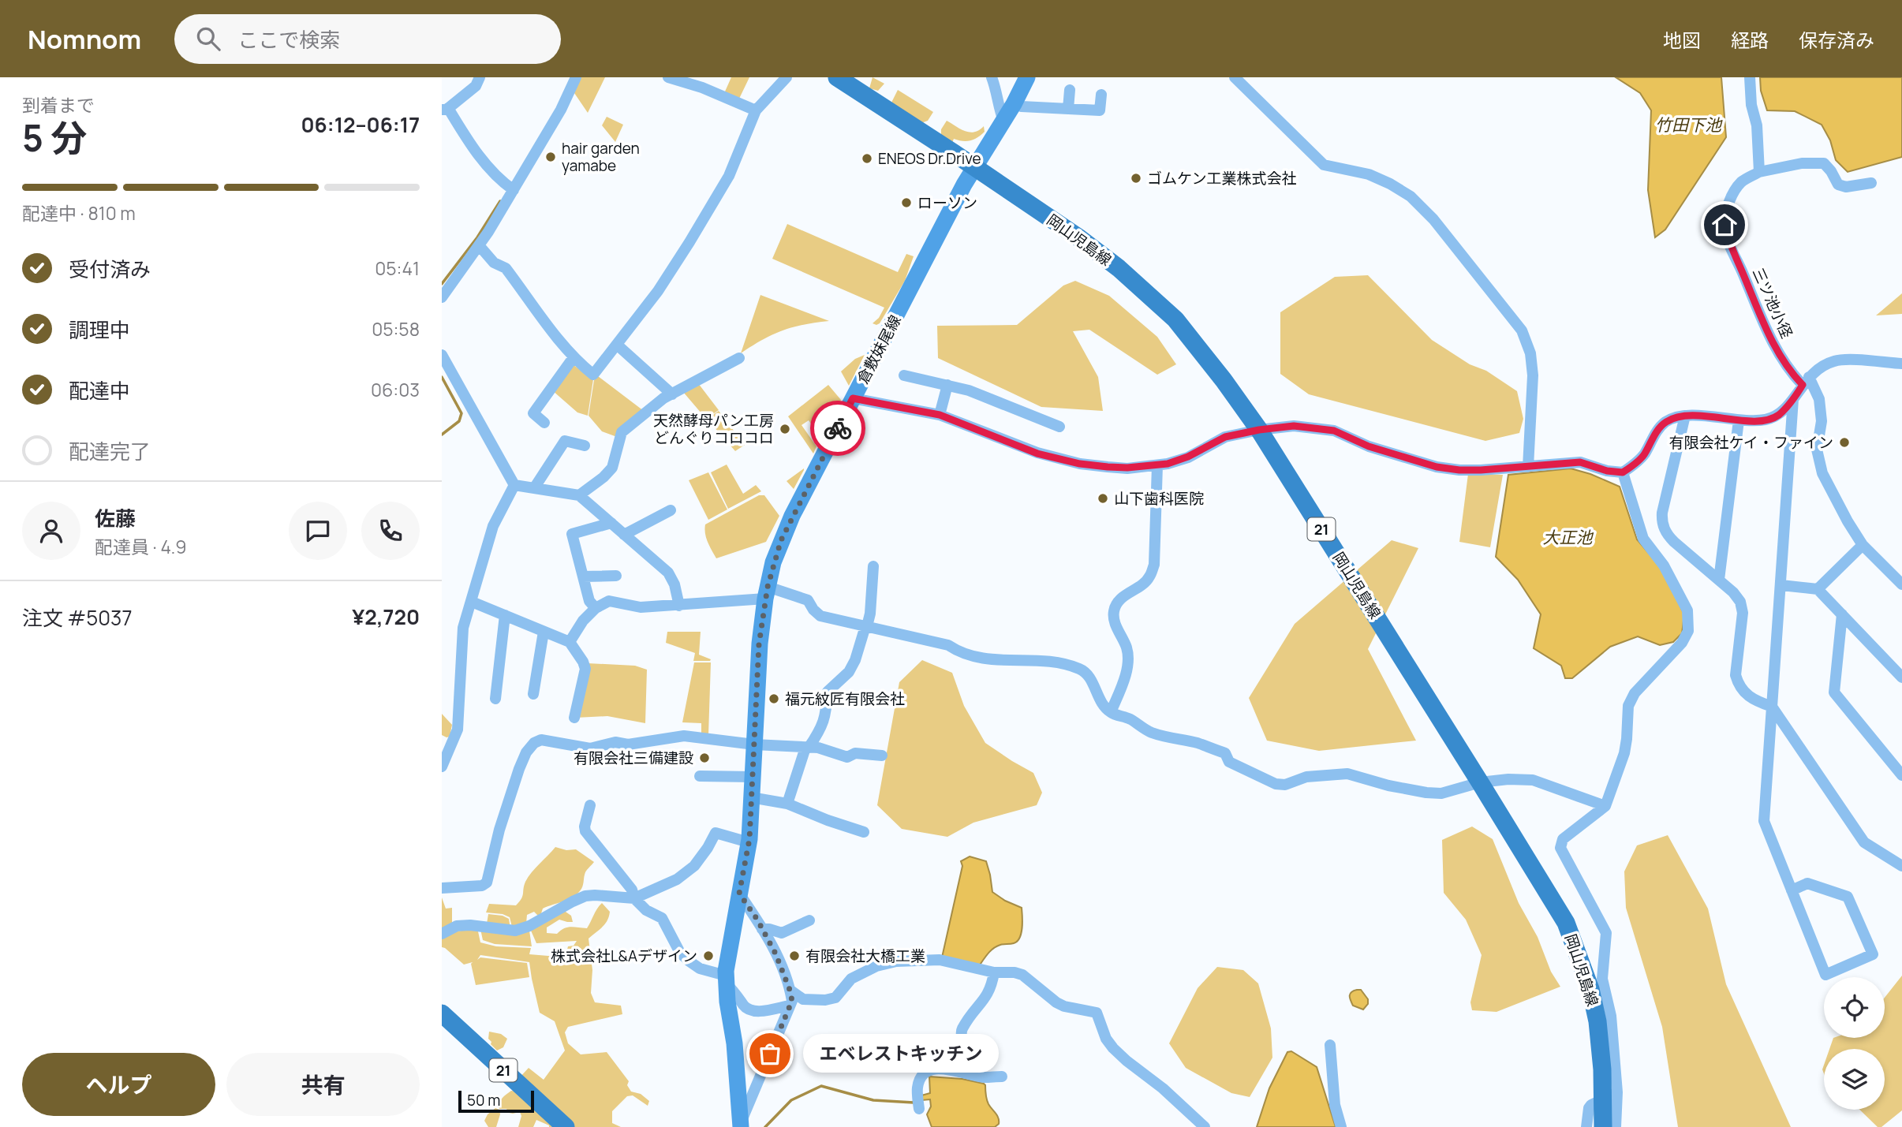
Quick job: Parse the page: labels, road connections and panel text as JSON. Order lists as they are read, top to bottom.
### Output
{
  "streets": {
    "main road": ["岡山児島線", "倉敷妹尾線", "21"],
    "street": ["三ツ池小径"]
  },
  "crossings": [
    ["岡山児島線", "倉敷妹尾線"]
  ],
  "water": ["竹田下池", "大正池"],
  "places": [
    "hair garden yamabe",
    "ENEOS Dr.Drive",
    "ゴムケン工業株式会社",
    "ローソン",
    "天然酵母パン工房 どんぐりコロコロ",
    "有限会社ケイ・ファイン",
    "山下歯科医院",
    "福元紋匠有限会社",
    "有限会社三備建設",
    "株式会社L&Aデザイン",
    "有限会社大橋工業",
    "エベレストキッチン"
  ],
  "scale_bar": "50 m",
  "page": {
    "header": "Nomnom",
    "search": "ここで検索",
    "nav": ["地図", "経路", "保存済み"],
    "heading": ["5 分", "到着まで", "06:12–06:17"],
    "panel": [
      "佐藤",
      "配達員 · 4.9",
      "注文 #5037",
      "¥2,720"
    ],
    "bar": "配達中 · 810 m",
    "list": [
      ["受付済み", "05:41"],
      ["調理中", "05:58"],
      ["配達中", "06:03"],
      "配達完了"
    ],
    "bubble": "エベレストキッチン",
    "buttons": ["ヘルプ", "共有"],
    "scale": "50 m"
  }
}
